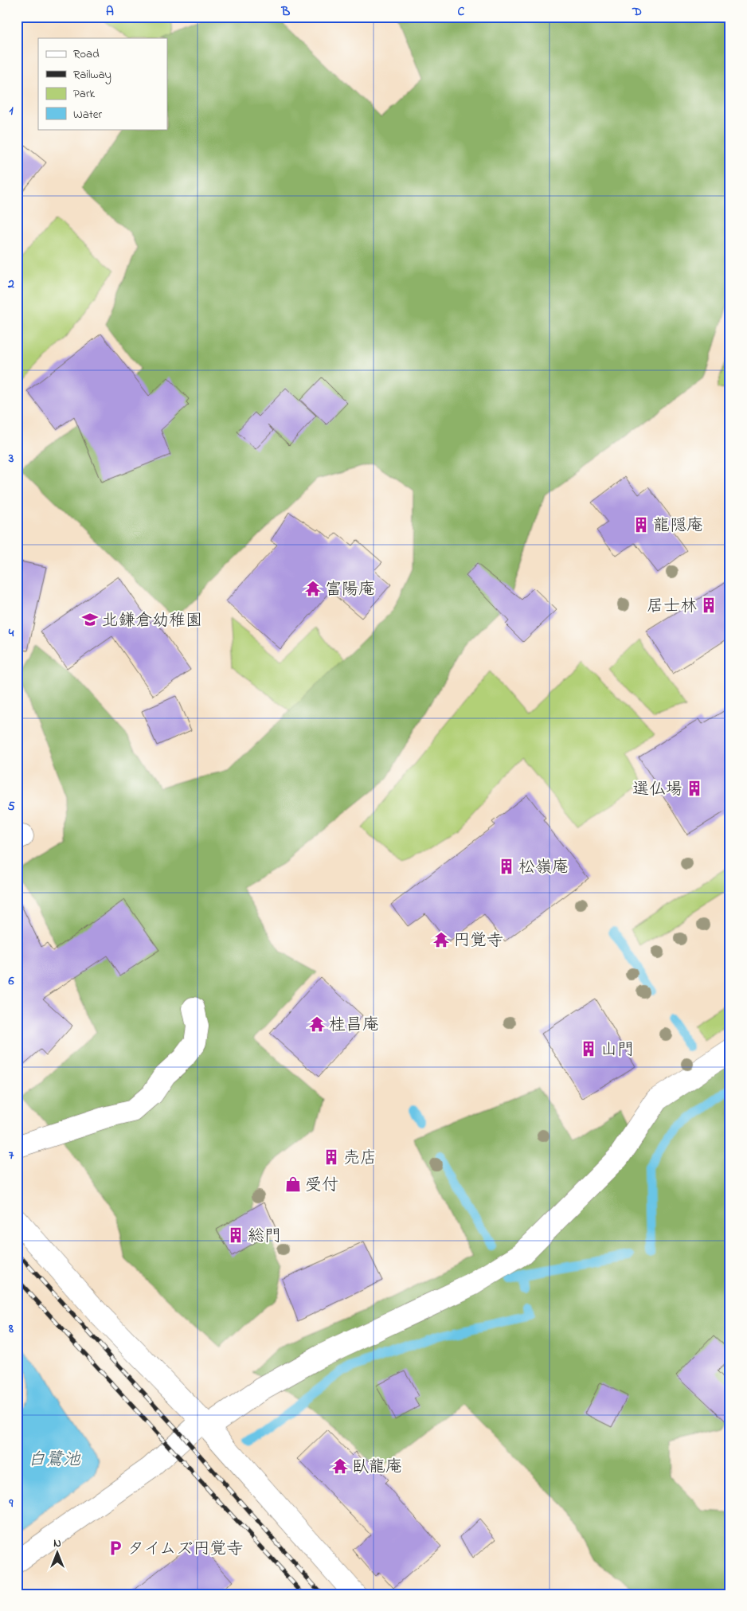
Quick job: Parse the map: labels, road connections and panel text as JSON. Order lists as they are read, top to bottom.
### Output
{
  "water": ["白鷺池"],
  "places": {
    "building": [
      "龍隠庵",
      "居士林",
      "選仏場",
      "松嶺庵",
      "山門",
      "売店",
      "総門"
    ],
    "temple": [
      "富陽庵",
      "円覚寺",
      "桂昌庵",
      "臥龍庵"
    ],
    "school or university": ["北鎌倉幼稚園"],
    "shop": ["受付"],
    "parking": ["タイムズ円覚寺"]
  },
  "legend": [
    "Road",
    "Railway",
    "Park",
    "Water"
  ],
  "north": "top",
  "grid": {
    "columns": [
      "A",
      "B",
      "C",
      "D"
    ],
    "rows": [
      "1",
      "2",
      "3",
      "4",
      "5",
      "6",
      "7",
      "8",
      "9"
    ]
  }
}
